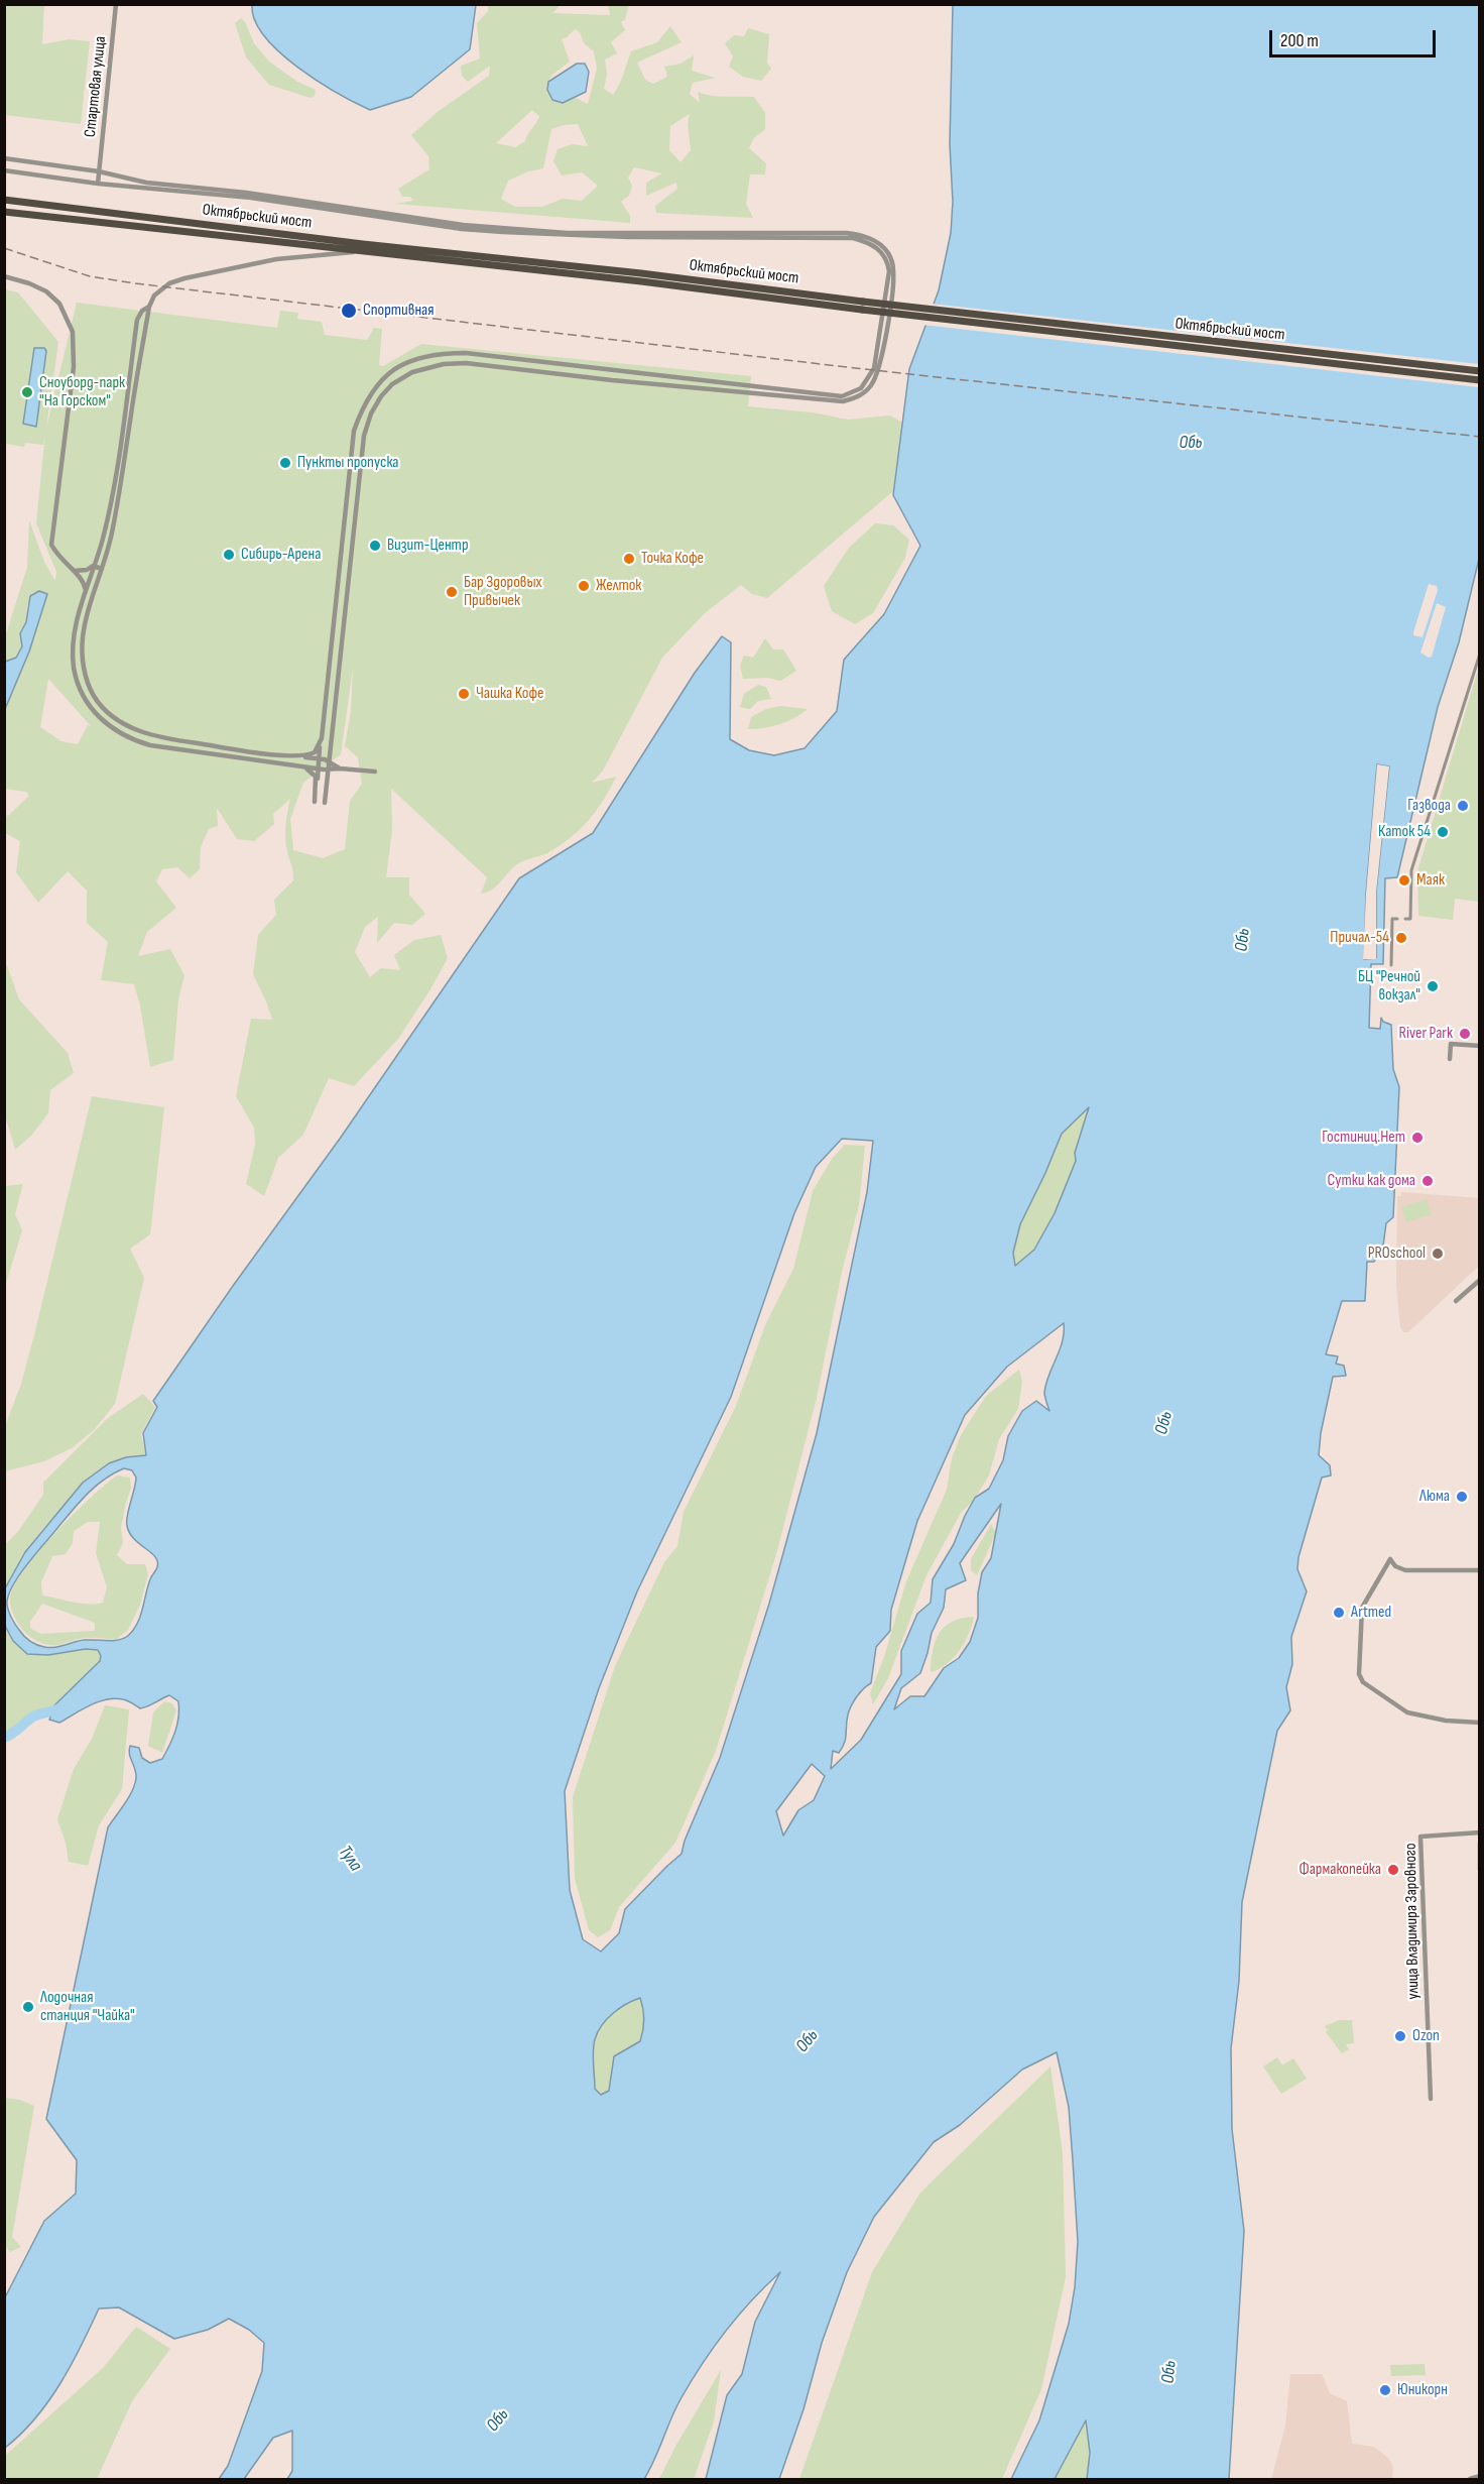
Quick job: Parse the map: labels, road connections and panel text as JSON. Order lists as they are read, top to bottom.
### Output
{
  "streets": {
    "main road": ["Октябрьский мост"],
    "street": ["Стартовая улица", "улица Владимира Заровного"]
  },
  "water": ["Обь", "Тула"],
  "places": [
    "Спортивная",
    "Сноуборд-парк \"На Горском\"",
    "Пункты пропуска",
    "Визит-Центр",
    "Сибирь-Арена",
    "Точка Кофе",
    "Желток",
    "Бар Здоровых Привычек",
    "Чашка Кофе",
    "Газвода",
    "Каток 54",
    "Маяк",
    "Причал-54",
    "БЦ \"Речной вокзал\"",
    "River Park",
    "Гостиниц.Нет",
    "Сутки как дома",
    "PROschool",
    "Люма",
    "Artmed",
    "Фармакопейка",
    "Лодочная станция \"Чайка\"",
    "Ozon",
    "Юникорн"
  ],
  "scale_bar": "200 m"
}
